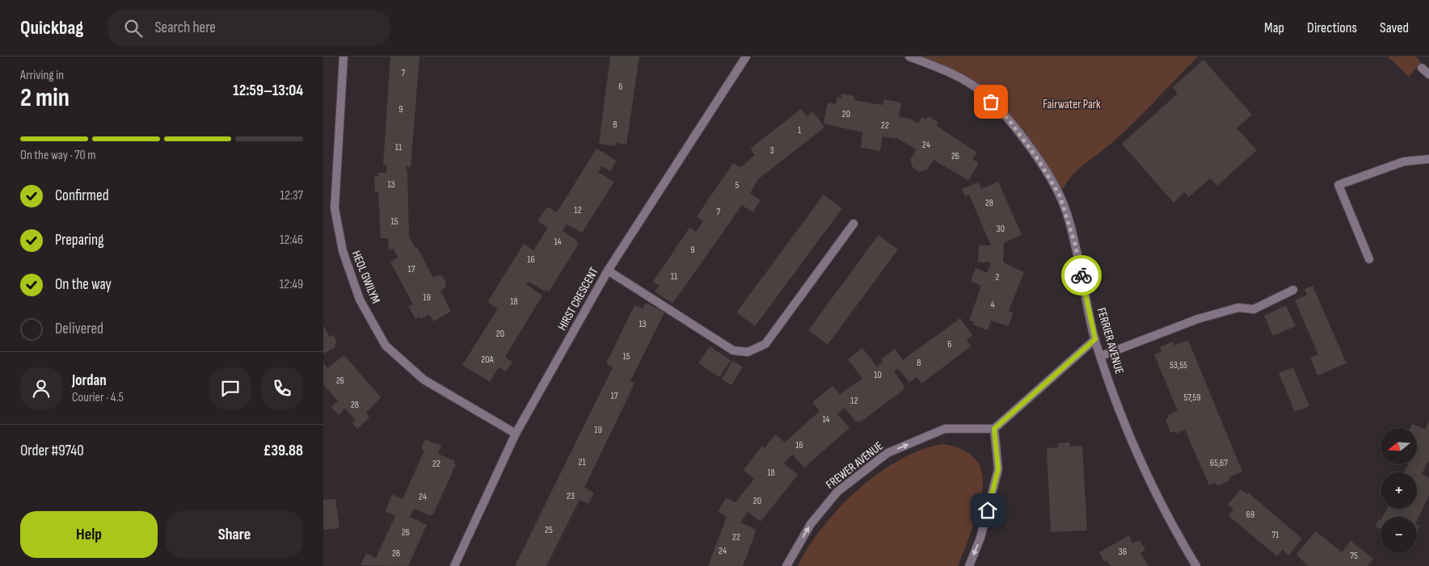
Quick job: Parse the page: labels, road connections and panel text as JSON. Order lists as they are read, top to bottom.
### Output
{
  "streets": {
    "street": [
      "HEOL GWILYM",
      "HIRST CRESCENT",
      "FERRIER AVENUE",
      "FREWER AVENUE"
    ]
  },
  "crossings": [
    ["HEOL GWILYM", "HIRST CRESCENT"]
  ],
  "one_way": ["FREWER AVENUE"],
  "parks": ["Fairwater Park"],
  "house_numbers": [
    "7",
    "6",
    "9",
    "20",
    "8",
    "22",
    "1",
    "24",
    "11",
    "3",
    "26",
    "13",
    "5",
    "28",
    "12",
    "7",
    "15",
    "30",
    "14",
    "9",
    "16",
    "17",
    "11",
    "2",
    "19",
    "18",
    "4",
    "13",
    "20",
    "6",
    "15",
    "20A",
    "8",
    "53,55",
    "10",
    "26",
    "17",
    "57,59",
    "12",
    "28",
    "14",
    "19",
    "16",
    "21",
    "65,67",
    "22",
    "18",
    "23",
    "24",
    "20",
    "69",
    "25",
    "26",
    "71",
    "22",
    "24",
    "36",
    "28",
    "75"
  ],
  "north": "left",
  "page": {
    "header": "Quickbag",
    "search": "Search here",
    "nav": ["Map", "Directions", "Saved"],
    "heading": ["2 min", "Arriving in", "12:59–13:04"],
    "panel": [
      "Jordan",
      "Courier · 4.5",
      "Order #9740",
      "£39.88"
    ],
    "bar": "On the way · 70 m",
    "list": [
      ["Confirmed", "12:37"],
      ["Preparing", "12:46"],
      ["On the way", "12:49"],
      "Delivered"
    ],
    "map_buttons": ["+", "−"],
    "buttons": ["Help", "Share"]
  }
}
